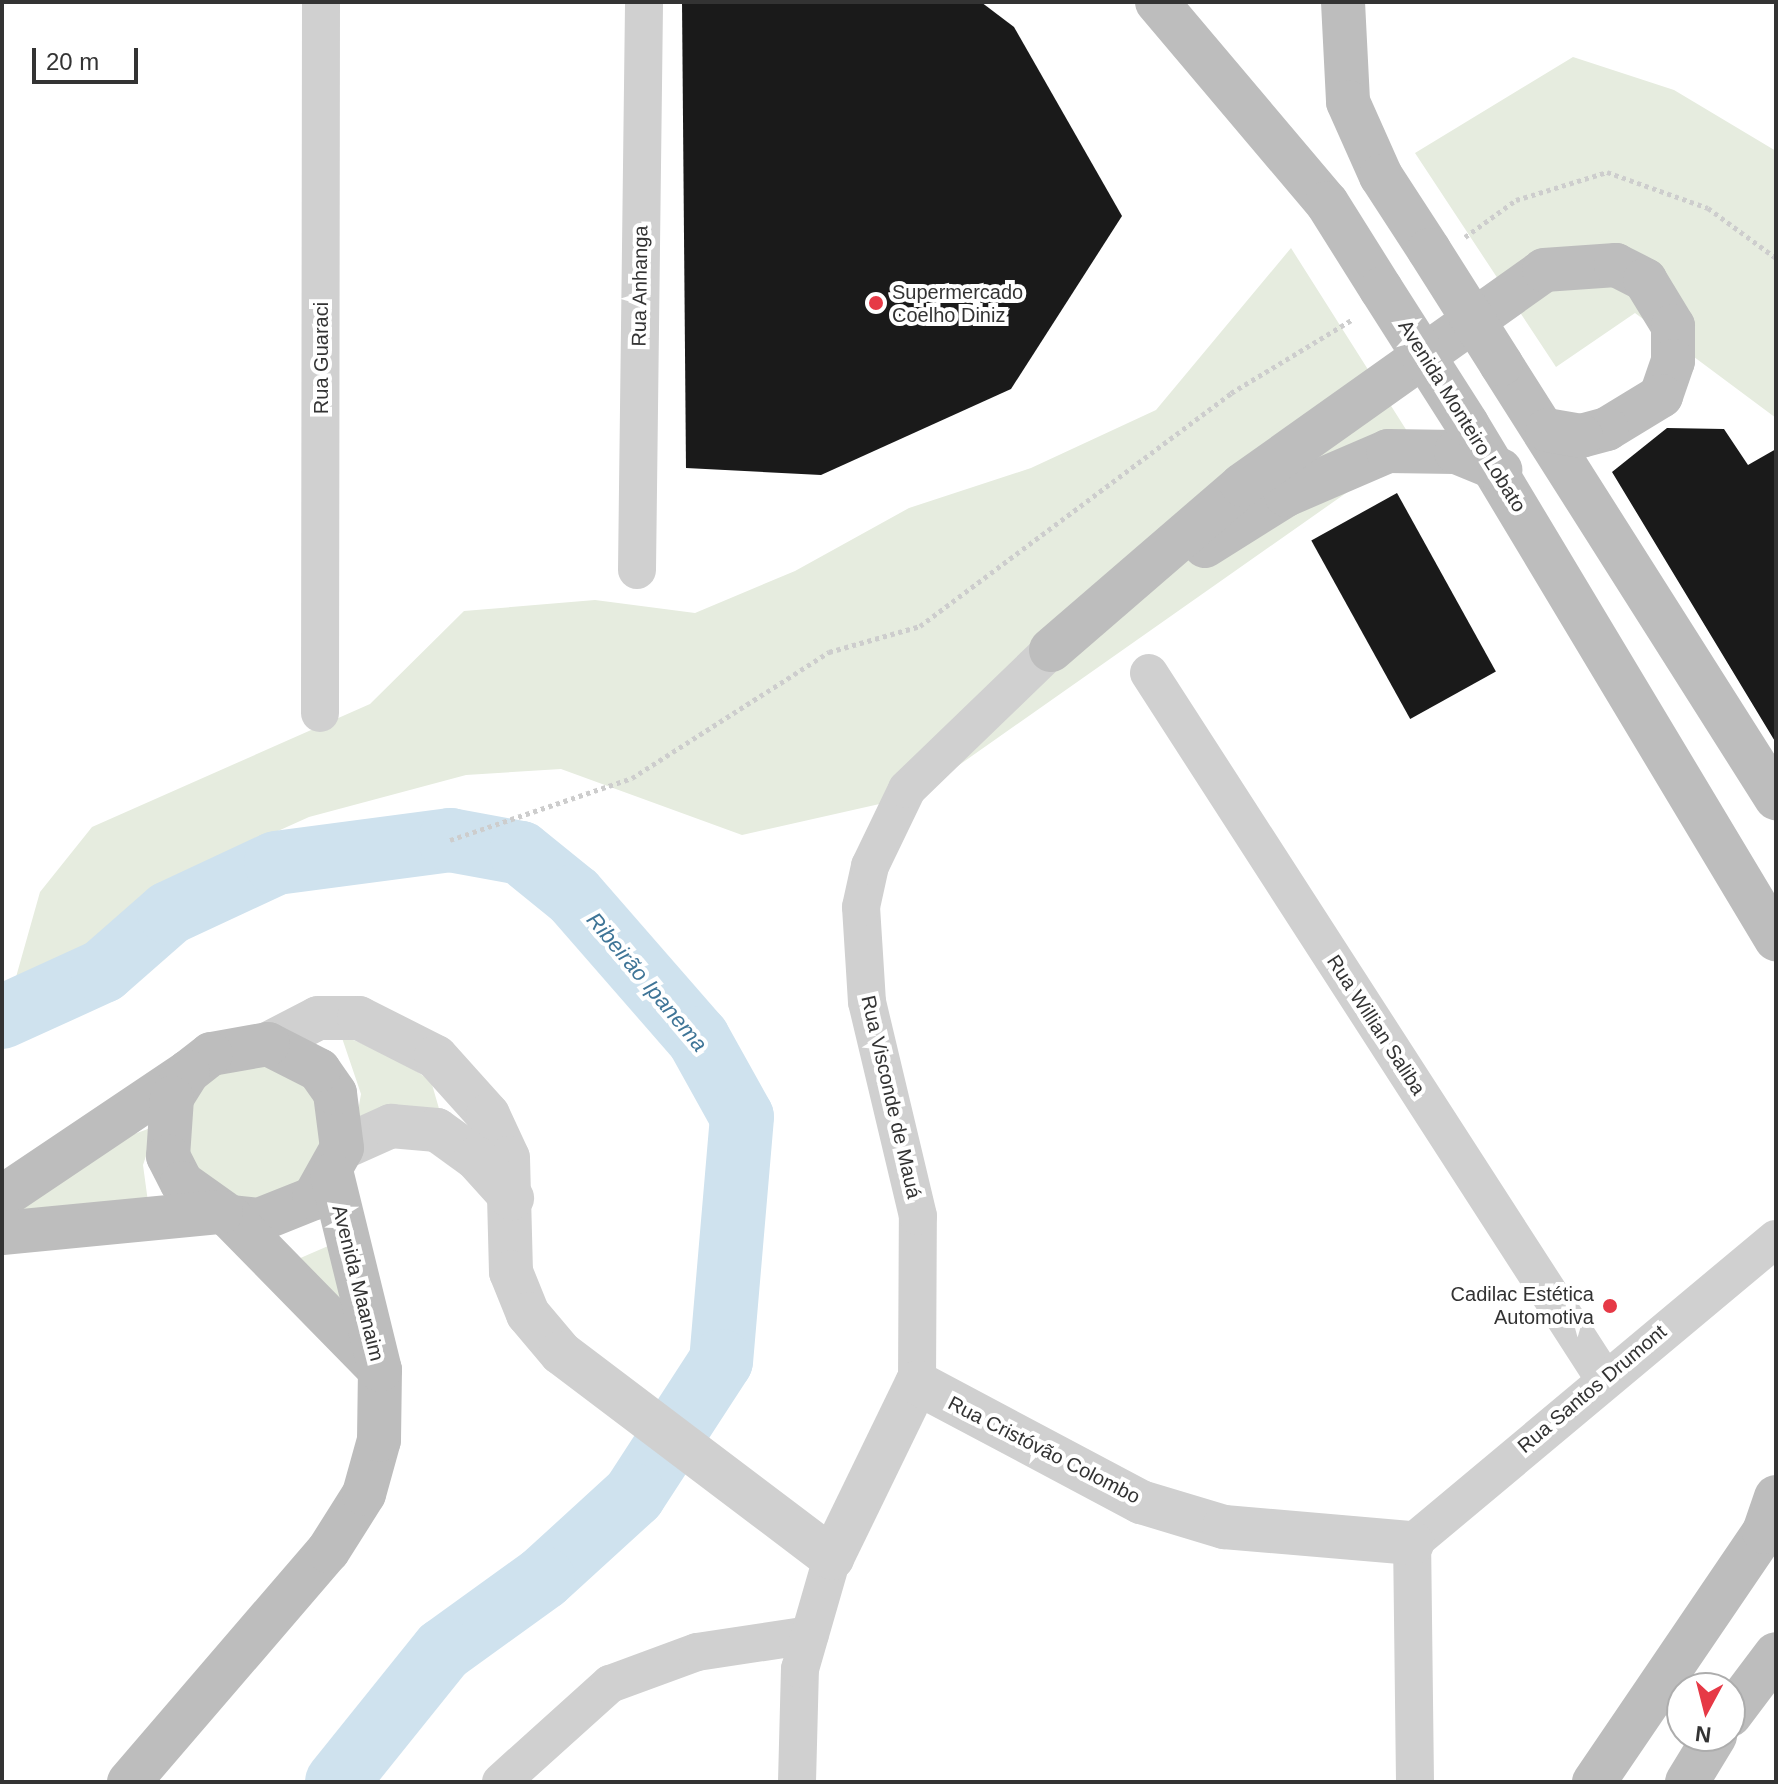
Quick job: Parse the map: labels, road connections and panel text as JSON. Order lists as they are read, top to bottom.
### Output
{
  "streets": {
    "main road": ["Avenida Monteiro Lobato", "Avenida Maanaim"],
    "street": [
      "Rua Anhanga",
      "Rua Guaraci",
      "Rua Willian Saliba",
      "Rua Visconde de Mauá",
      "Rua Santos Drumont",
      "Rua Cristóvão Colombo"
    ]
  },
  "crossings": [
    ["Rua Willian Saliba", "Rua Santos Drumont"],
    ["Rua Visconde de Mauá", "Rua Cristóvão Colombo"],
    ["Rua Santos Drumont", "Rua Cristóvão Colombo"]
  ],
  "water": ["Ribeirão Ipanema"],
  "places": ["Supermercado Coelho Diniz", "Cadilac Estética Automotiva"],
  "scale_bar": "20 m",
  "north": "bottom"
}
